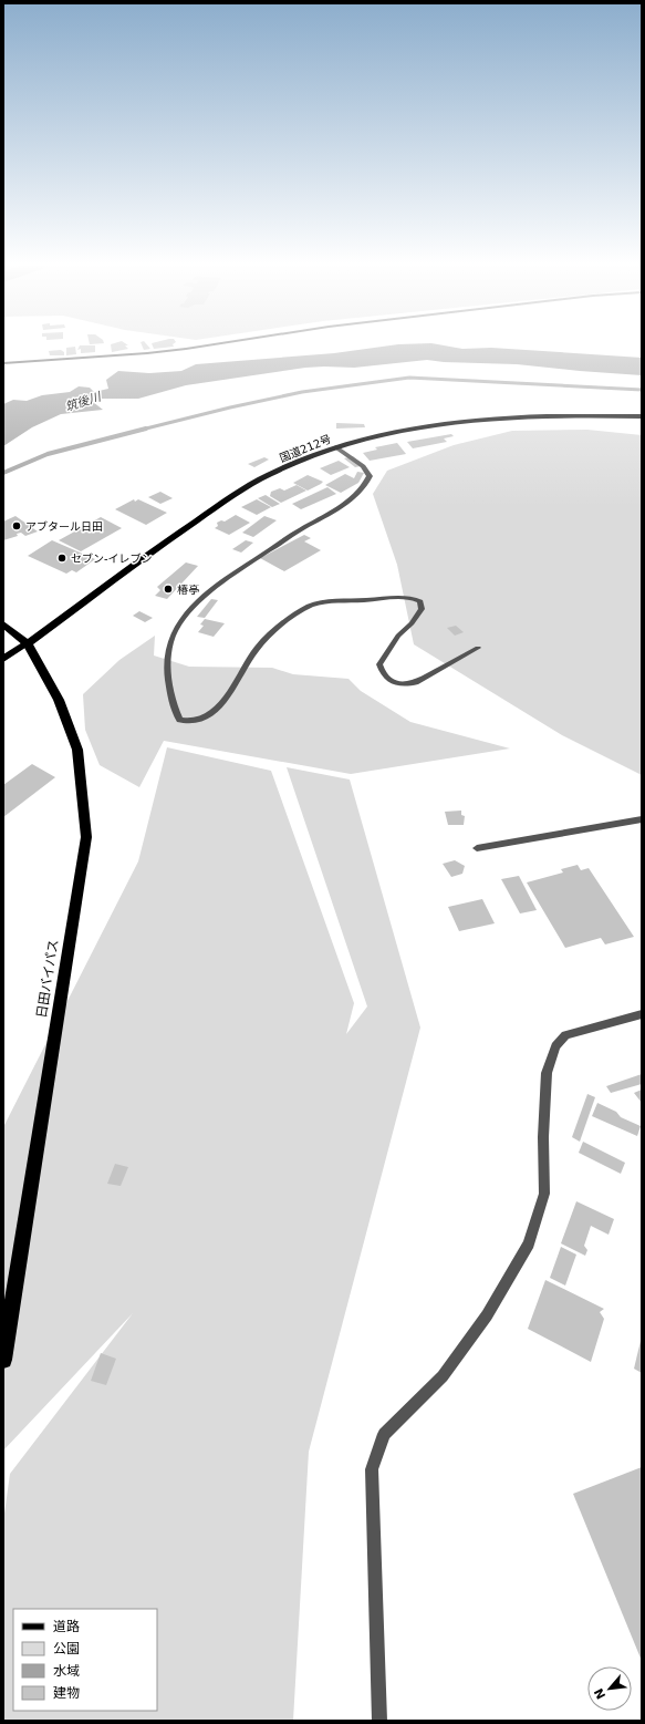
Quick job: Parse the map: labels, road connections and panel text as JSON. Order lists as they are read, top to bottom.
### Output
{
  "streets": {
    "highway": ["国道212号", "日田バイパス"]
  },
  "crossings": [
    ["国道212号", "日田バイパス"]
  ],
  "water": ["筑後川"],
  "places": ["アブタール日田", "セブン-イレブン", "椿亭"],
  "legend": [
    "道路",
    "公園",
    "水域",
    "建物"
  ],
  "north": "bottom left"
}
